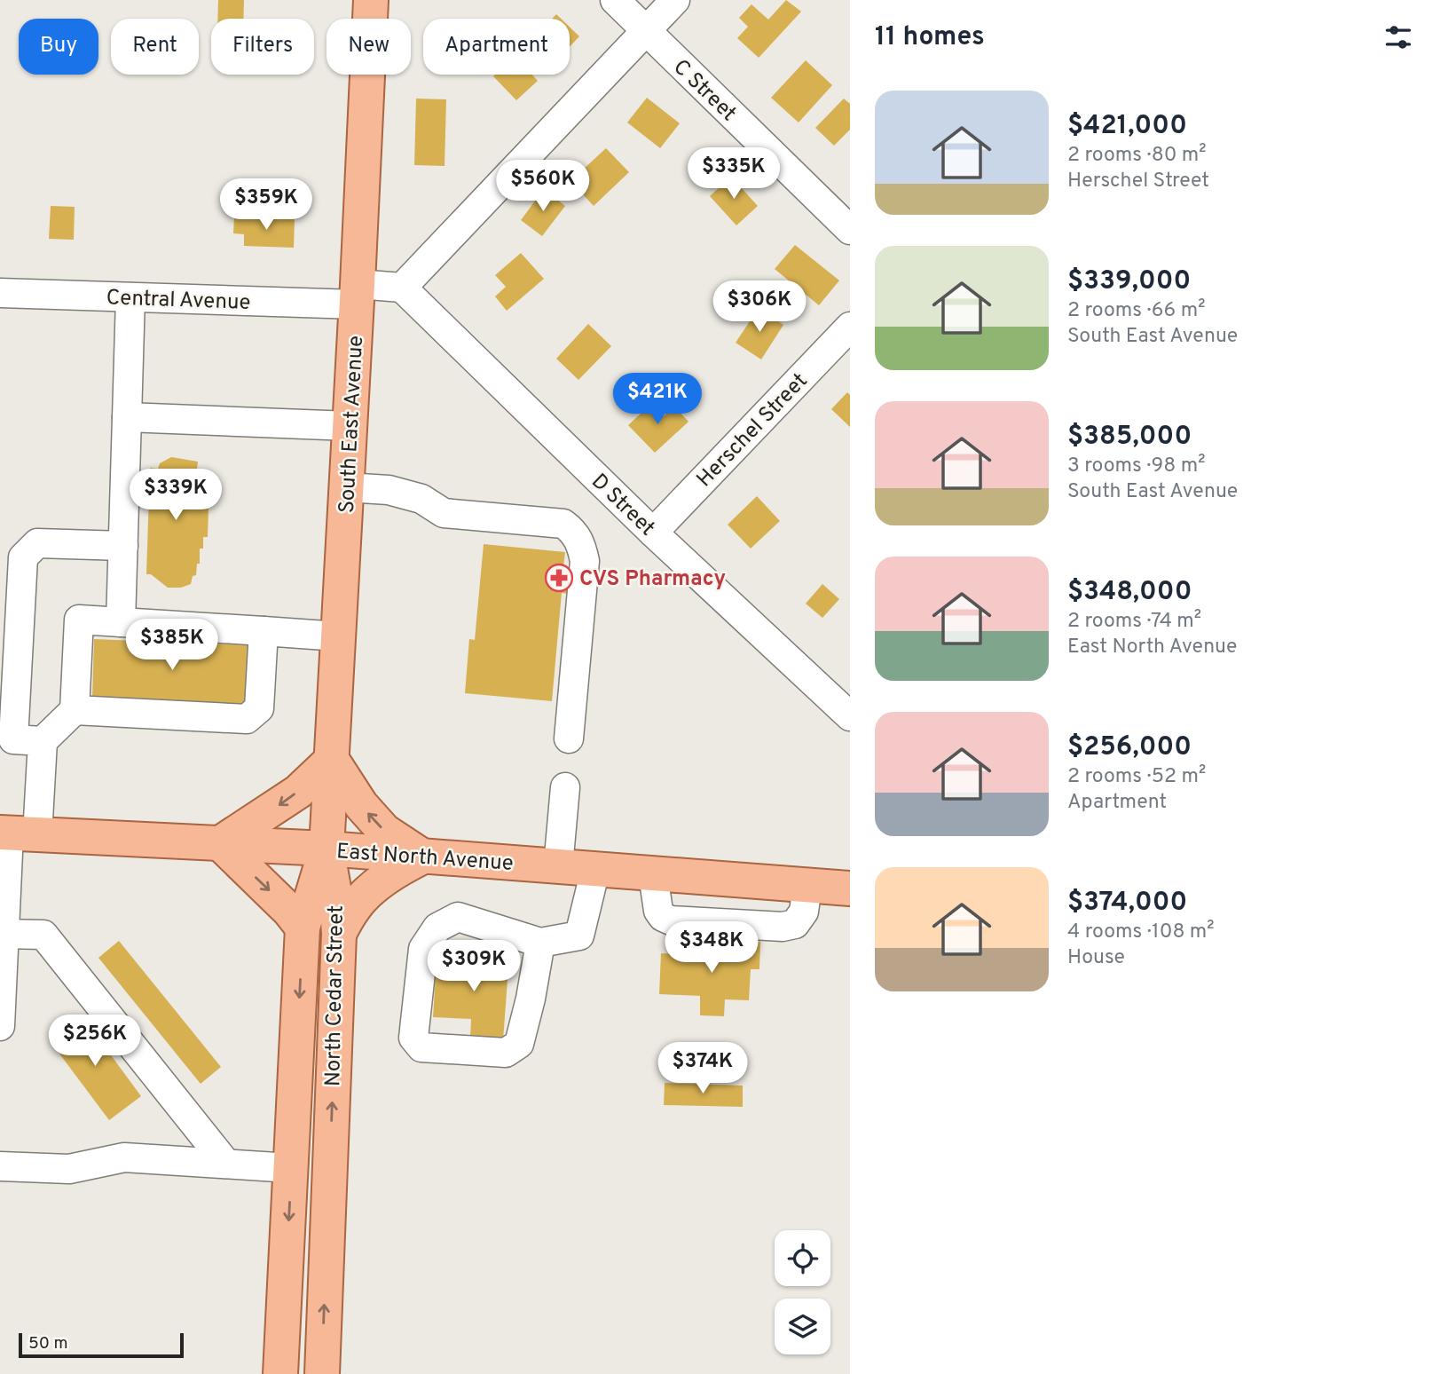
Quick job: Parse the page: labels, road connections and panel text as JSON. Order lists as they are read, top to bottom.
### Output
{
  "streets": {
    "main road": ["South East Avenue", "East North Avenue", "North Cedar Street"],
    "street": [
      "C Street",
      "Central Avenue",
      "Herschel Street",
      "D Street"
    ]
  },
  "crossings": [
    ["Central Avenue", "South East Avenue"],
    ["Central Avenue", "D Street"],
    ["South East Avenue", "East North Avenue"],
    ["South East Avenue", "North Cedar Street"],
    ["Herschel Street", "D Street"],
    ["East North Avenue", "North Cedar Street"]
  ],
  "places": {
    "pharmacy": ["CVS Pharmacy"]
  },
  "scale_bar": "50 m",
  "page": {
    "heading": "11 homes",
    "chip": [
      "Buy",
      "Rent",
      "Filters",
      "New",
      "Apartment"
    ],
    "list": [
      {
        "name": "$421,000",
        "note": "2 rooms · 80 m² · Herschel Street"
      },
      {
        "name": "$339,000",
        "note": "2 rooms · 66 m² · South East Avenue"
      },
      {
        "name": "$385,000",
        "note": "3 rooms · 98 m² · South East Avenue"
      },
      {
        "name": "$348,000",
        "note": "2 rooms · 74 m² · East North Avenue"
      },
      {
        "name": "$256,000",
        "note": "2 rooms · 52 m² · Apartment"
      },
      {
        "name": "$374,000",
        "note": "4 rooms · 108 m² · House"
      }
    ],
    "price": [
      "$335K",
      "$560K",
      "$359K",
      "$306K",
      "$421K",
      "$339K",
      "$385K",
      "$348K",
      "$309K",
      "$256K",
      "$374K"
    ],
    "scale": "50 m"
  }
}
